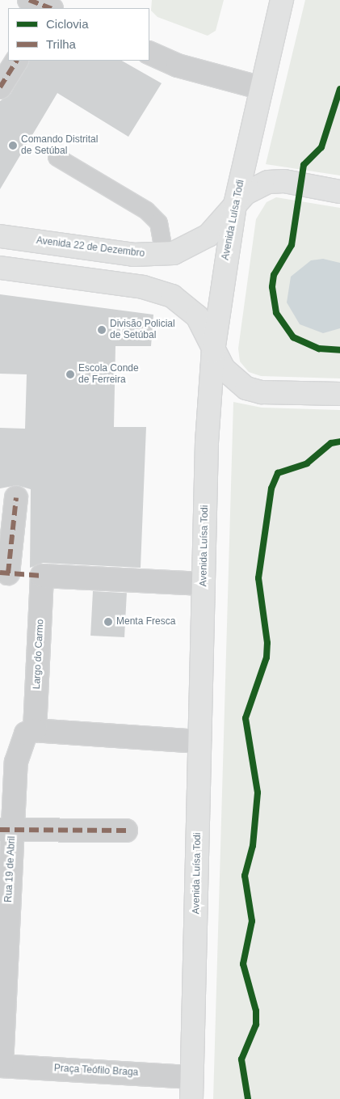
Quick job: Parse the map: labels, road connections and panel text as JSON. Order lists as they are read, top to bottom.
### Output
{
  "streets": {
    "main road": ["Avenida Luísa Todi", "Avenida 22 de Dezembro"],
    "street": ["Largo do Carmo", "Rua 19 de Abril", "Praça Teófilo Braga"]
  },
  "crossings": [
    ["Avenida Luísa Todi", "Avenida 22 de Dezembro"],
    ["Avenida Luísa Todi", "Praça Teófilo Braga"],
    ["Largo do Carmo", "Rua 19 de Abril"],
    ["Rua 19 de Abril", "Praça Teófilo Braga"]
  ],
  "places": [
    "Comando Distrital de Setúbal",
    "Divisão Policial de Setúbal",
    "Escola Conde de Ferreira",
    "Menta Fresca"
  ],
  "legend": ["Ciclovia", "Trilha"]
}
